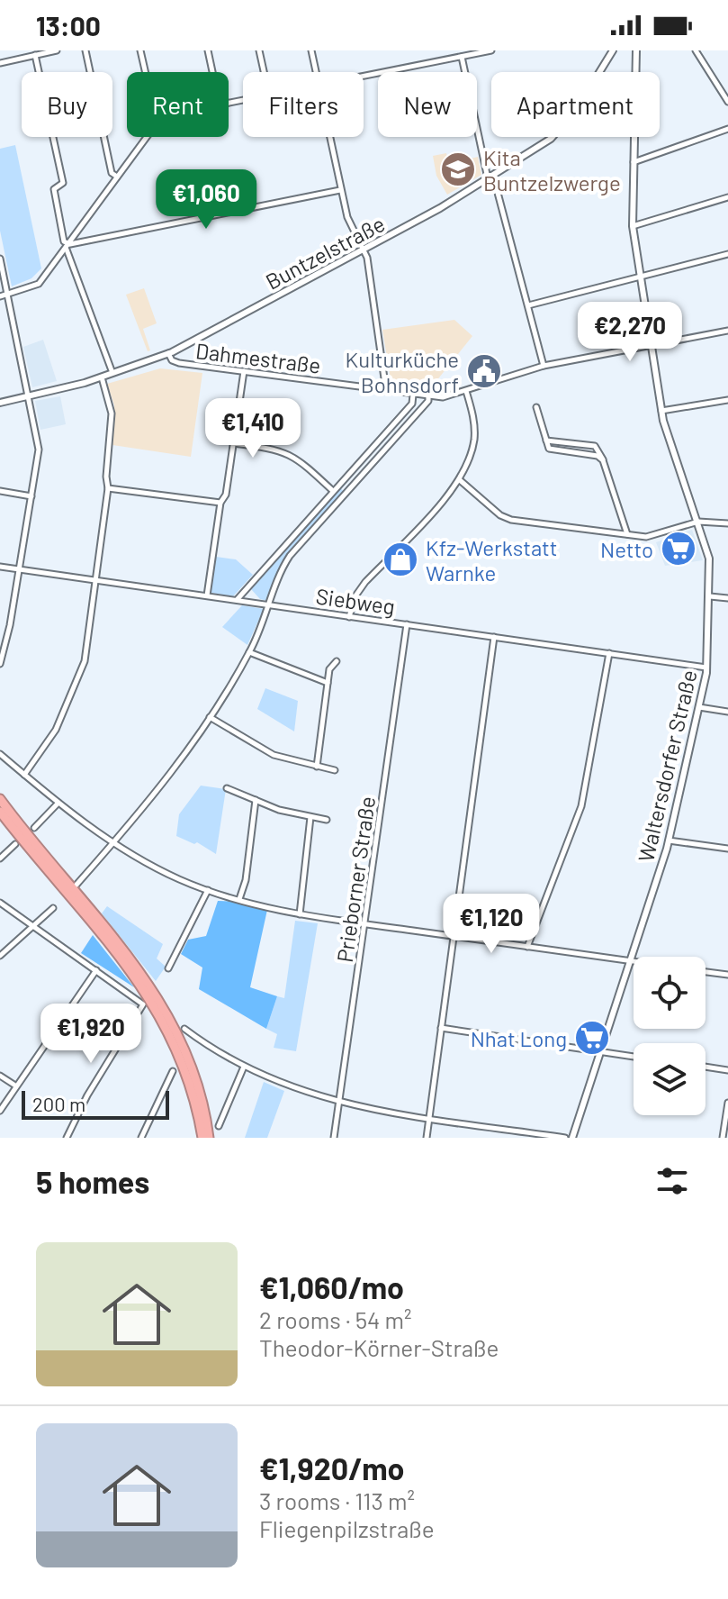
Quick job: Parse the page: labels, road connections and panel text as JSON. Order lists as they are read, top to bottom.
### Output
{
  "streets": {
    "street": [
      "Buntzelstraße",
      "Dahmestraße",
      "Siebweg",
      "Waltersdorfer Straße",
      "Prieborner Straße"
    ]
  },
  "crossings": [
    ["Buntzelstraße", "Dahmestraße"],
    ["Dahmestraße", "Waltersdorfer Straße"],
    ["Siebweg", "Waltersdorfer Straße"],
    ["Siebweg", "Prieborner Straße"]
  ],
  "places": {
    "school or university": ["Kita Buntzelzwerge"],
    "public building": ["Kulturküche Bohnsdorf"],
    "supermarket": ["Netto", "Nhat Long"],
    "shop": ["Kfz-Werkstatt Warnke"]
  },
  "scale_bar": "200 m",
  "page": {
    "status": "13:00",
    "chip": [
      "Buy",
      "Rent",
      "Filters",
      "New",
      "Apartment"
    ],
    "price": [
      "€1,060",
      "€2,270",
      "€1,410",
      "€1,120",
      "€1,920"
    ],
    "scale": "200 m",
    "heading": "5 homes",
    "list": [
      {
        "name": "€1,060/mo",
        "note": "2 rooms · 54 m² · Theodor-Körner-Straße"
      },
      {
        "name": "€1,920/mo",
        "note": "3 rooms · 113 m² · Fliegenpilzstraße"
      }
    ]
  }
}
